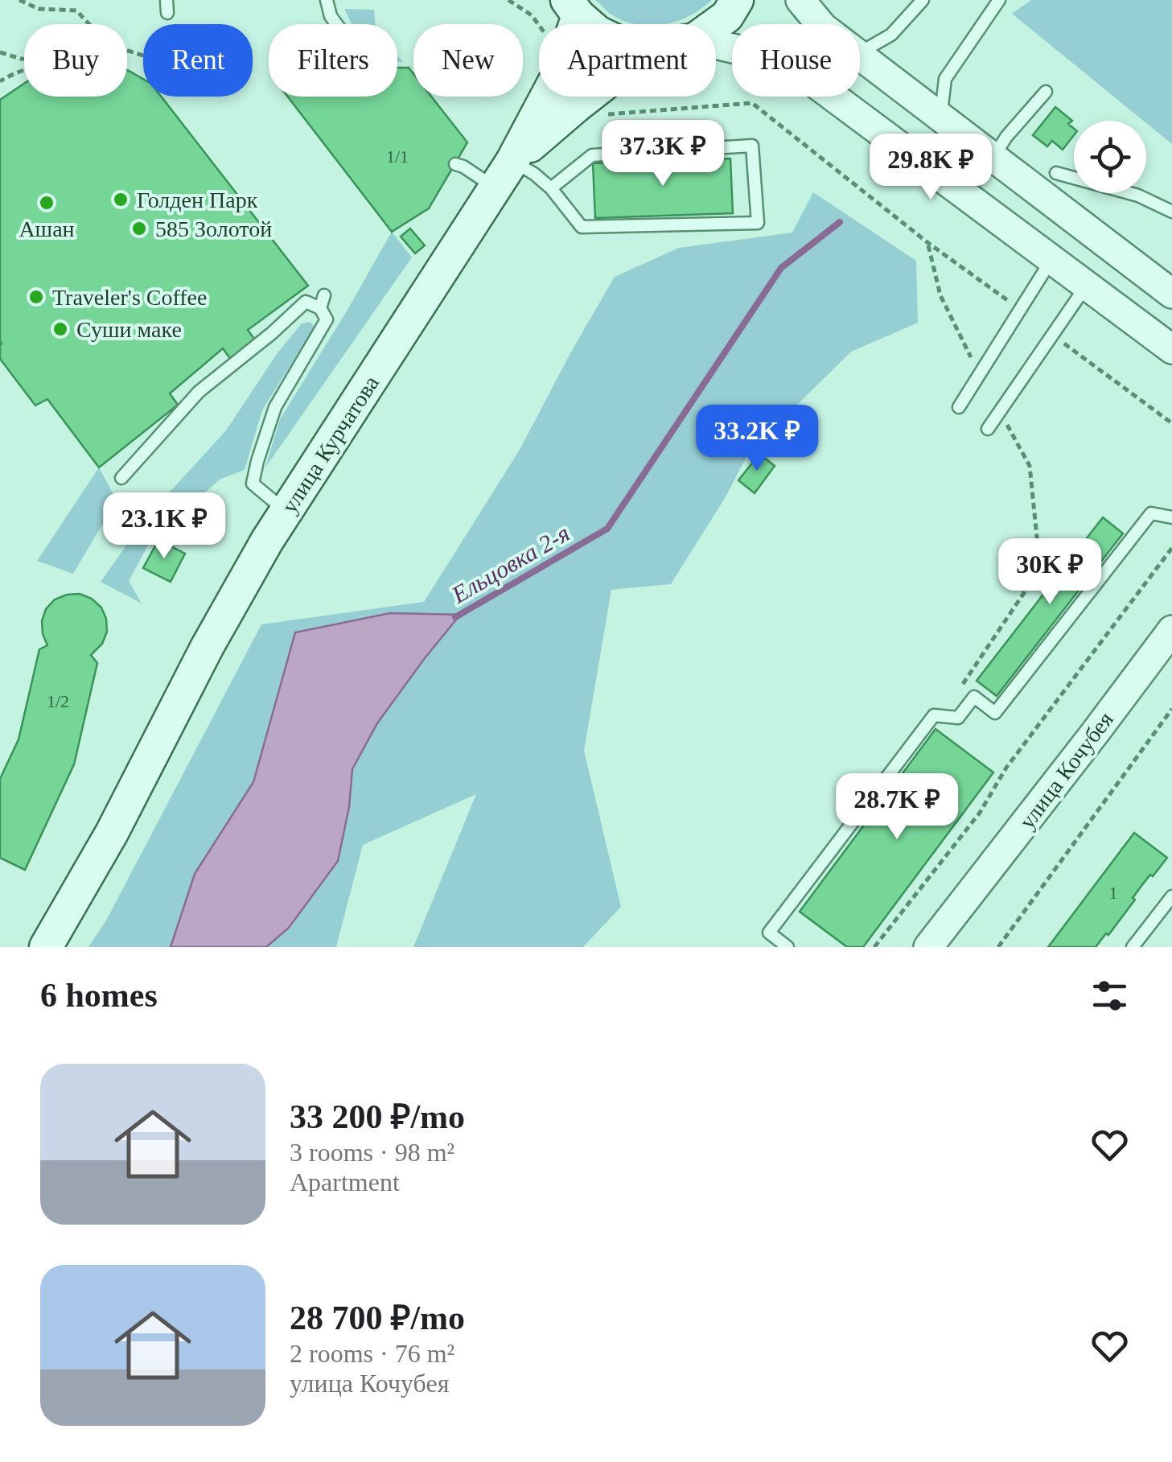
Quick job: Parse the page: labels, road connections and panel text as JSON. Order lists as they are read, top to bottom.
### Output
{
  "streets": {
    "main road": ["улица Курчатова"],
    "street": ["улица Кочубея"]
  },
  "water": ["Ельцовка 2-я"],
  "places": [
    "Голден Парк",
    "Ашан",
    "585 Золотой",
    "Traveler's Coffee",
    "Суши маке"
  ],
  "house_numbers": ["1/1", "1/2", "1"],
  "page": {
    "chip": [
      "Buy",
      "Rent",
      "Filters",
      "New",
      "Apartment",
      "House"
    ],
    "price": [
      "37.3K ₽",
      "29.8K ₽",
      "33.2K ₽",
      "23.1K ₽",
      "30K ₽",
      "28.7K ₽"
    ],
    "heading": "6 homes",
    "list": [
      {
        "name": "33 200 ₽/mo",
        "note": "3 rooms · 98 m² · Apartment"
      },
      {
        "name": "28 700 ₽/mo",
        "note": "2 rooms · 76 m² · улица Кочубея"
      }
    ]
  }
}
